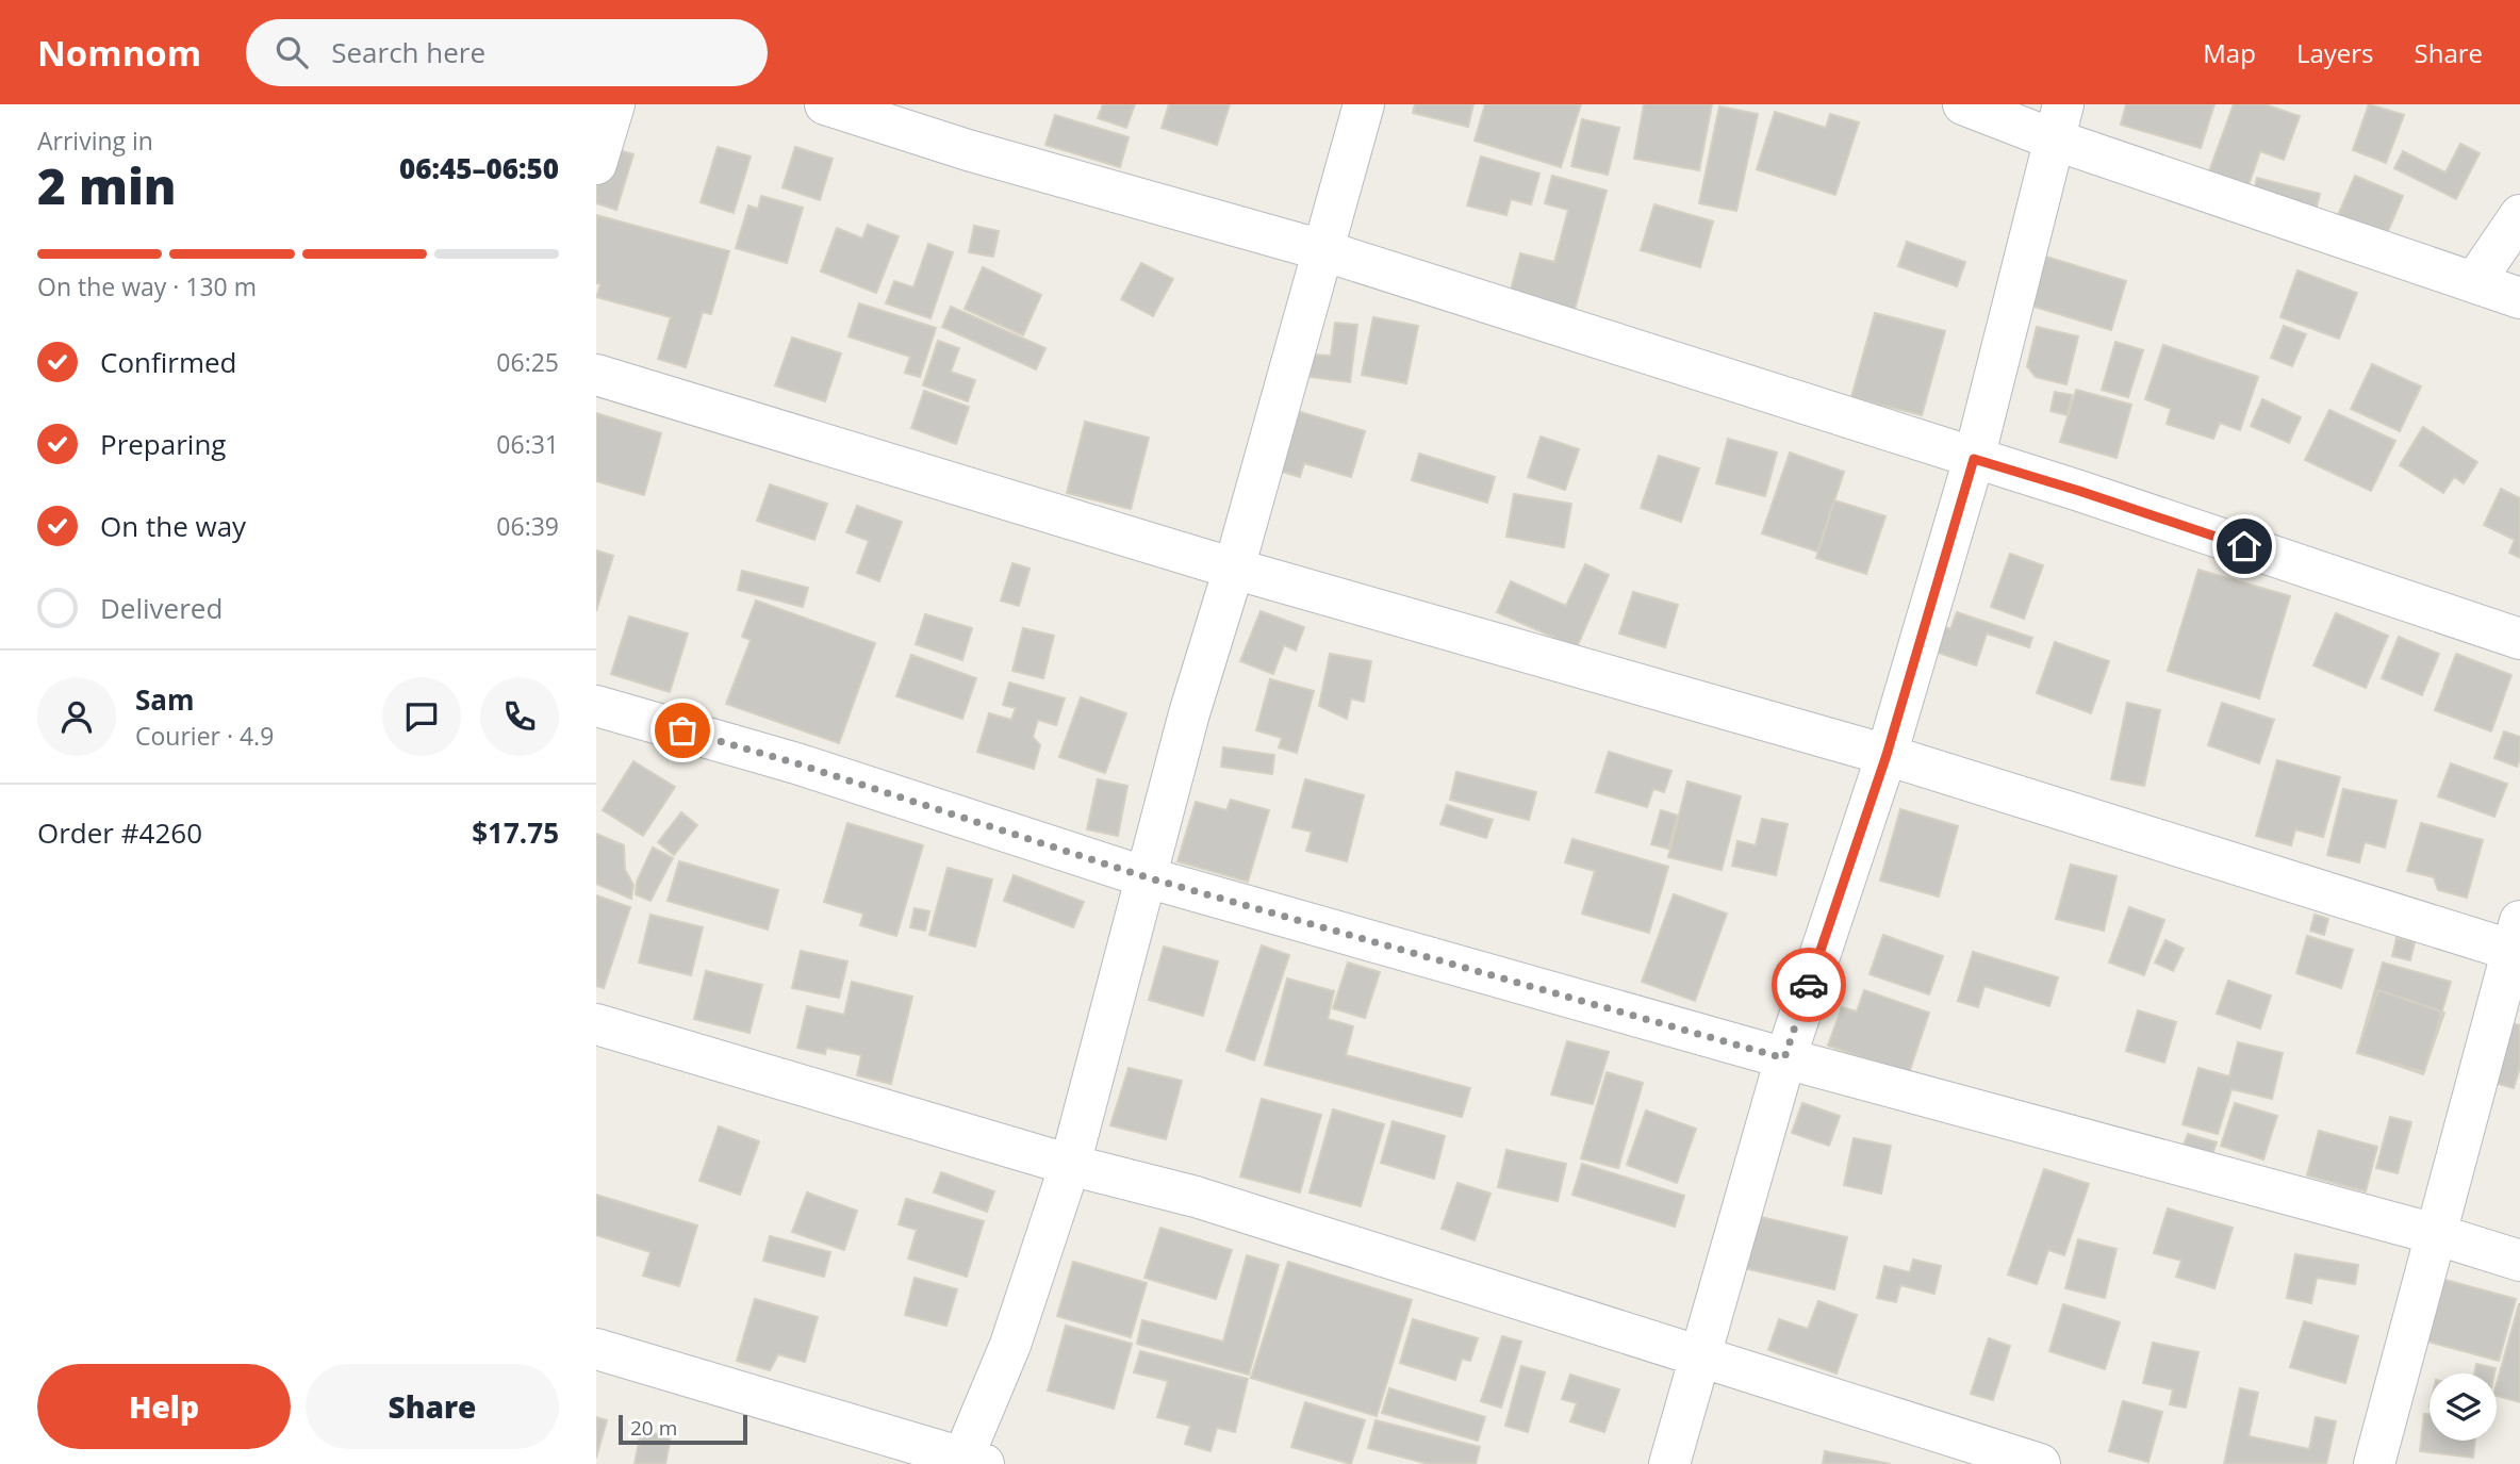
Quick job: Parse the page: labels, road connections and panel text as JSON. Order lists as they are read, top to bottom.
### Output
{
  "scale_bar": "20 m",
  "page": {
    "header": "Nomnom",
    "search": "Search here",
    "nav": ["Map", "Layers", "Share"],
    "heading": ["2 min", "Arriving in", "06:45–06:50"],
    "panel": [
      "Sam",
      "Courier · 4.9",
      "Order #4260",
      "$17.75"
    ],
    "bar": "On the way · 130 m",
    "list": [
      ["Confirmed", "06:25"],
      ["Preparing", "06:31"],
      ["On the way", "06:39"],
      "Delivered"
    ],
    "buttons": ["Help", "Share"],
    "scale": "20 m"
  }
}
